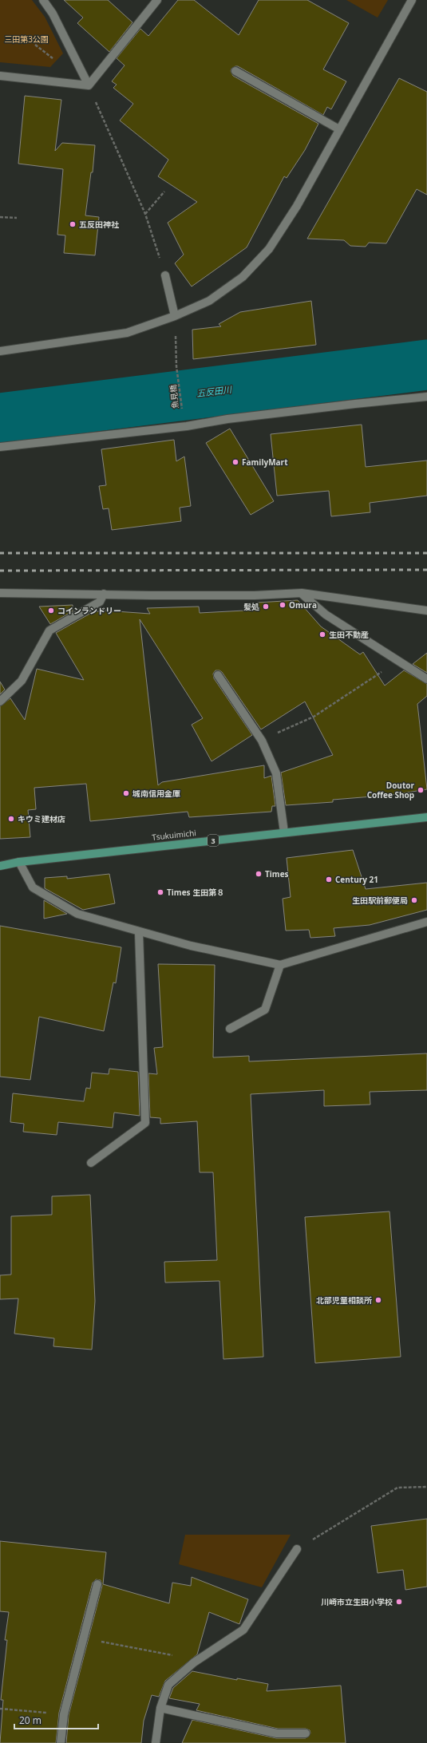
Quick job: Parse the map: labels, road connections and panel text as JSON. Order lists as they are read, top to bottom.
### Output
{
  "streets": {
    "main road": ["Tsukuimichi", "3"],
    "path": ["魚見橋"]
  },
  "water": ["五反田川"],
  "parks": ["三田第3公園"],
  "places": [
    "五反田神社",
    "FamilyMart",
    "Omura",
    "髪処",
    "コインランドリー",
    "生田不動産",
    "Doutor Coffee Shop",
    "城南信用金庫",
    "キウミ建材店",
    "Times",
    "Century 21",
    "Times 生田第８",
    "生田駅前郵便局",
    "北部児童相談所",
    "川崎市立生田小学校"
  ],
  "scale_bar": "20 m"
}
